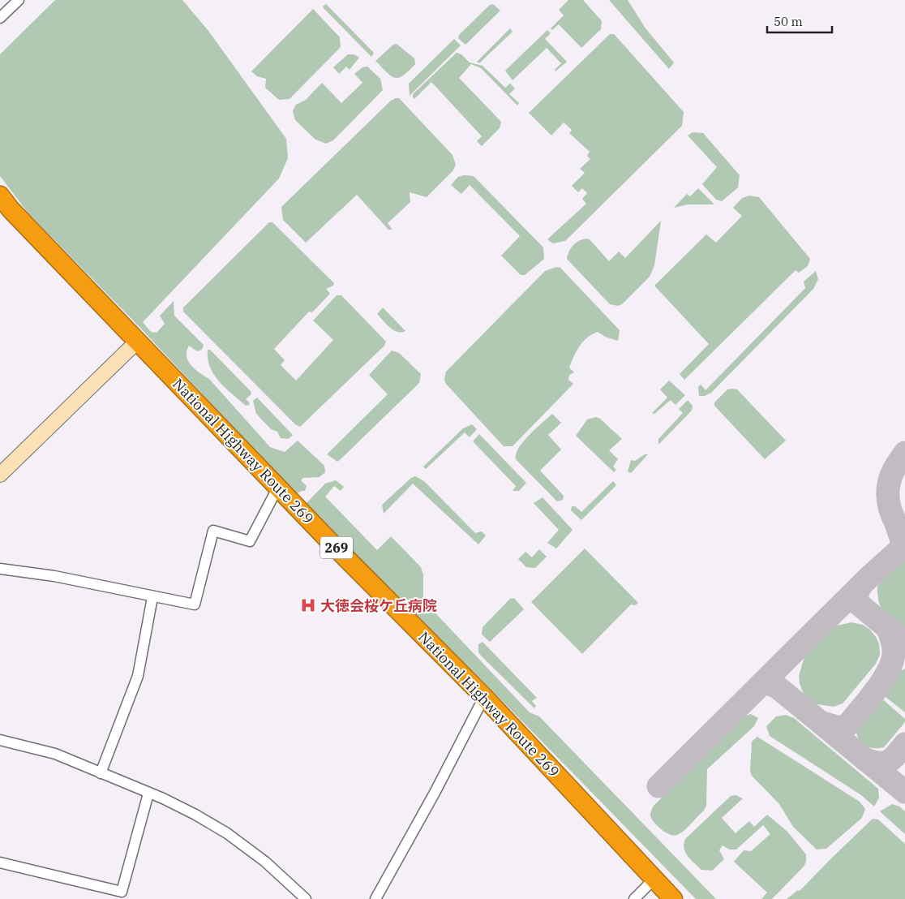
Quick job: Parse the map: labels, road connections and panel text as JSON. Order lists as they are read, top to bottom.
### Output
{
  "streets": {
    "highway": ["National Highway Route 269", "269"]
  },
  "places": {
    "hospital": ["大徳会桜ケ丘病院"]
  },
  "scale_bar": "50 m"
}
